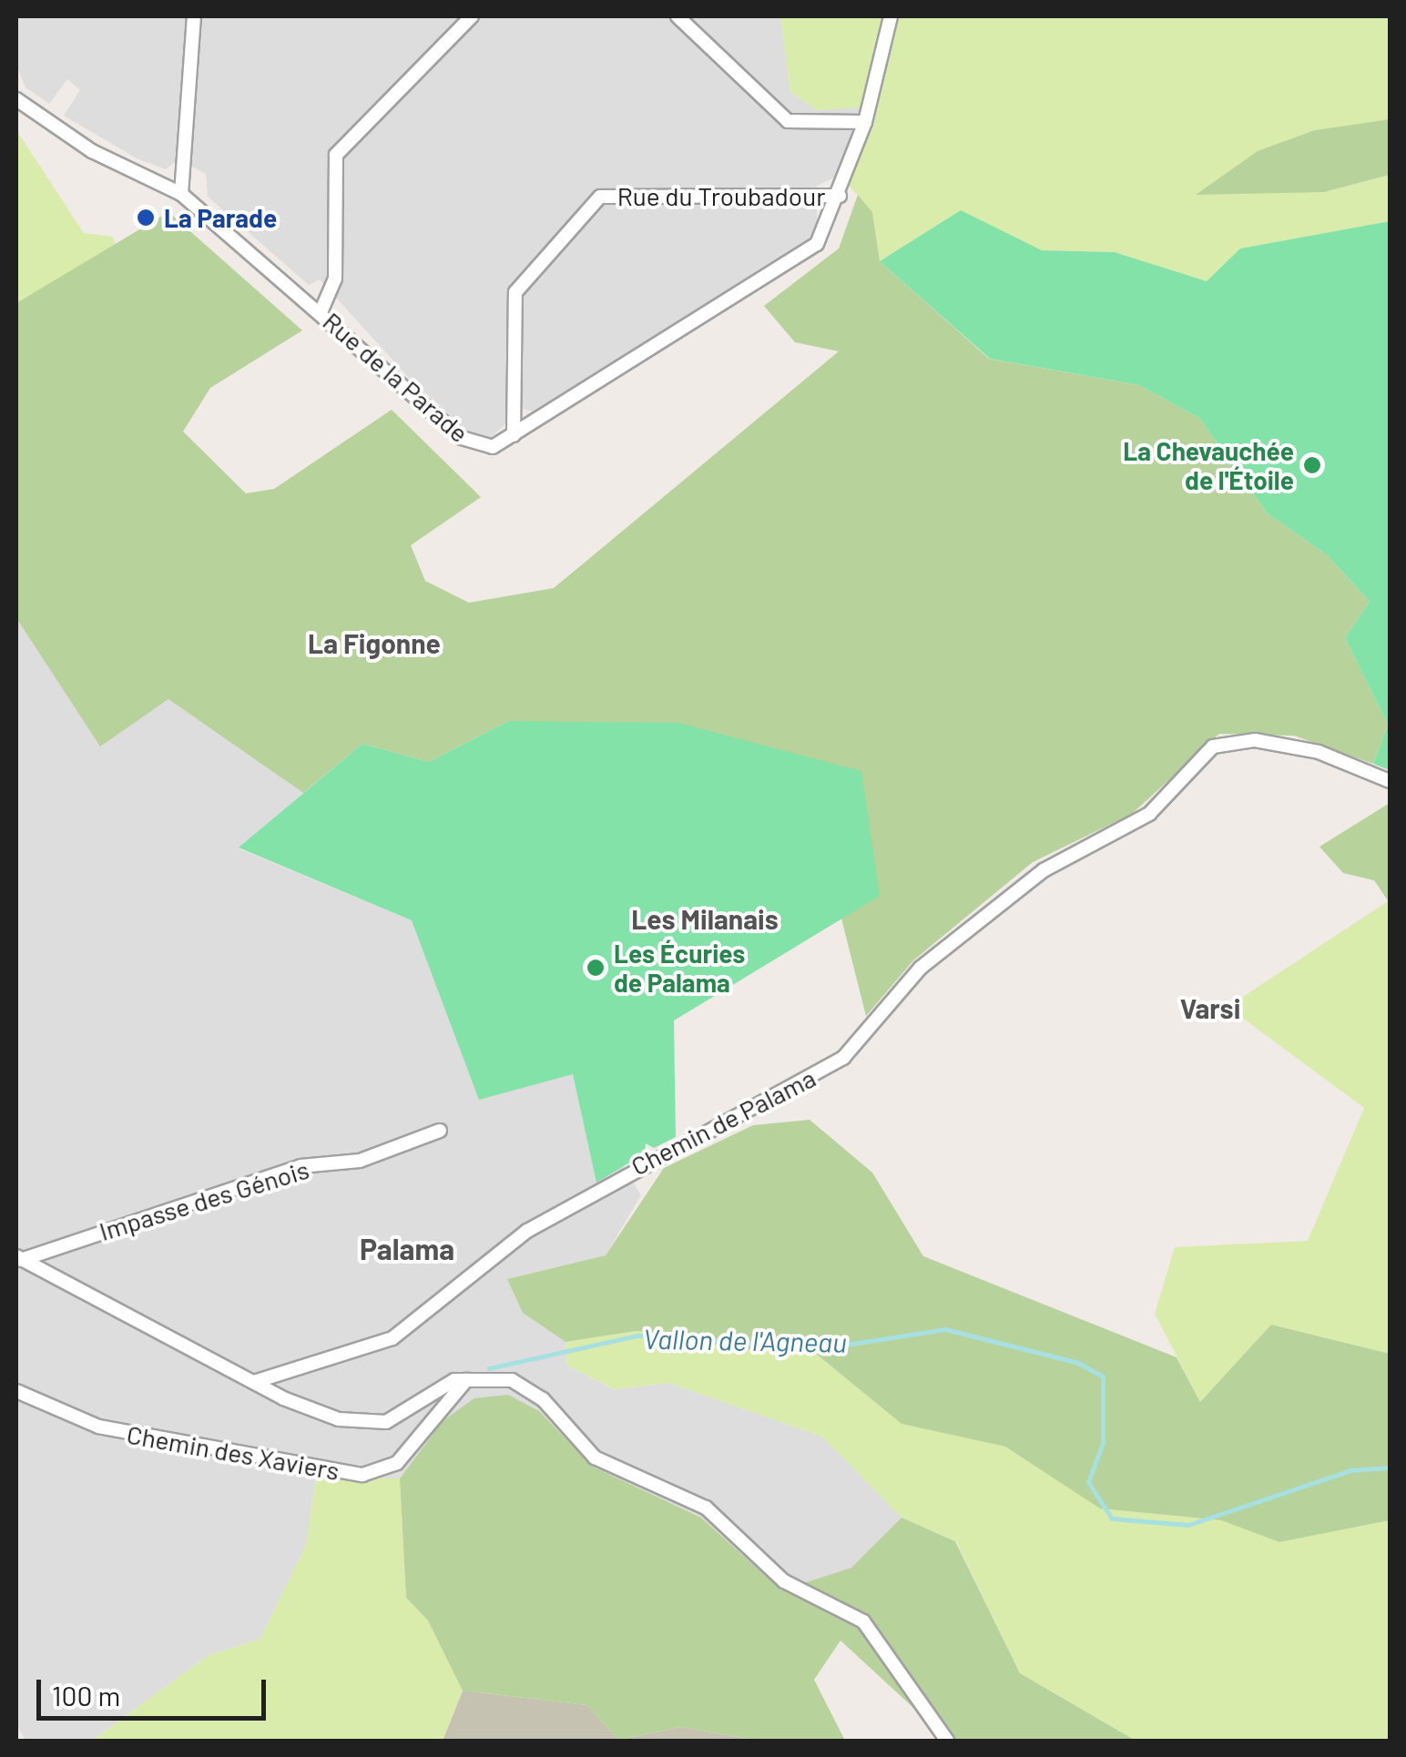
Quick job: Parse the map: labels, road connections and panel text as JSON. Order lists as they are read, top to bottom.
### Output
{
  "streets": {
    "street": [
      "Rue du Troubadour",
      "Rue de la Parade",
      "Chemin de Palama",
      "Impasse des Génois",
      "Chemin des Xaviers"
    ]
  },
  "crossings": [
    ["Rue du Troubadour", "Rue de la Parade"]
  ],
  "districts": [
    "La Figonne",
    "Les Milanais",
    "Varsi",
    "Palama"
  ],
  "water": ["Vallon de l'Agneau"],
  "places": ["La Parade", "La Chevauchée de l'Étoile", "Les Écuries de Palama"],
  "scale_bar": "100 m"
}
